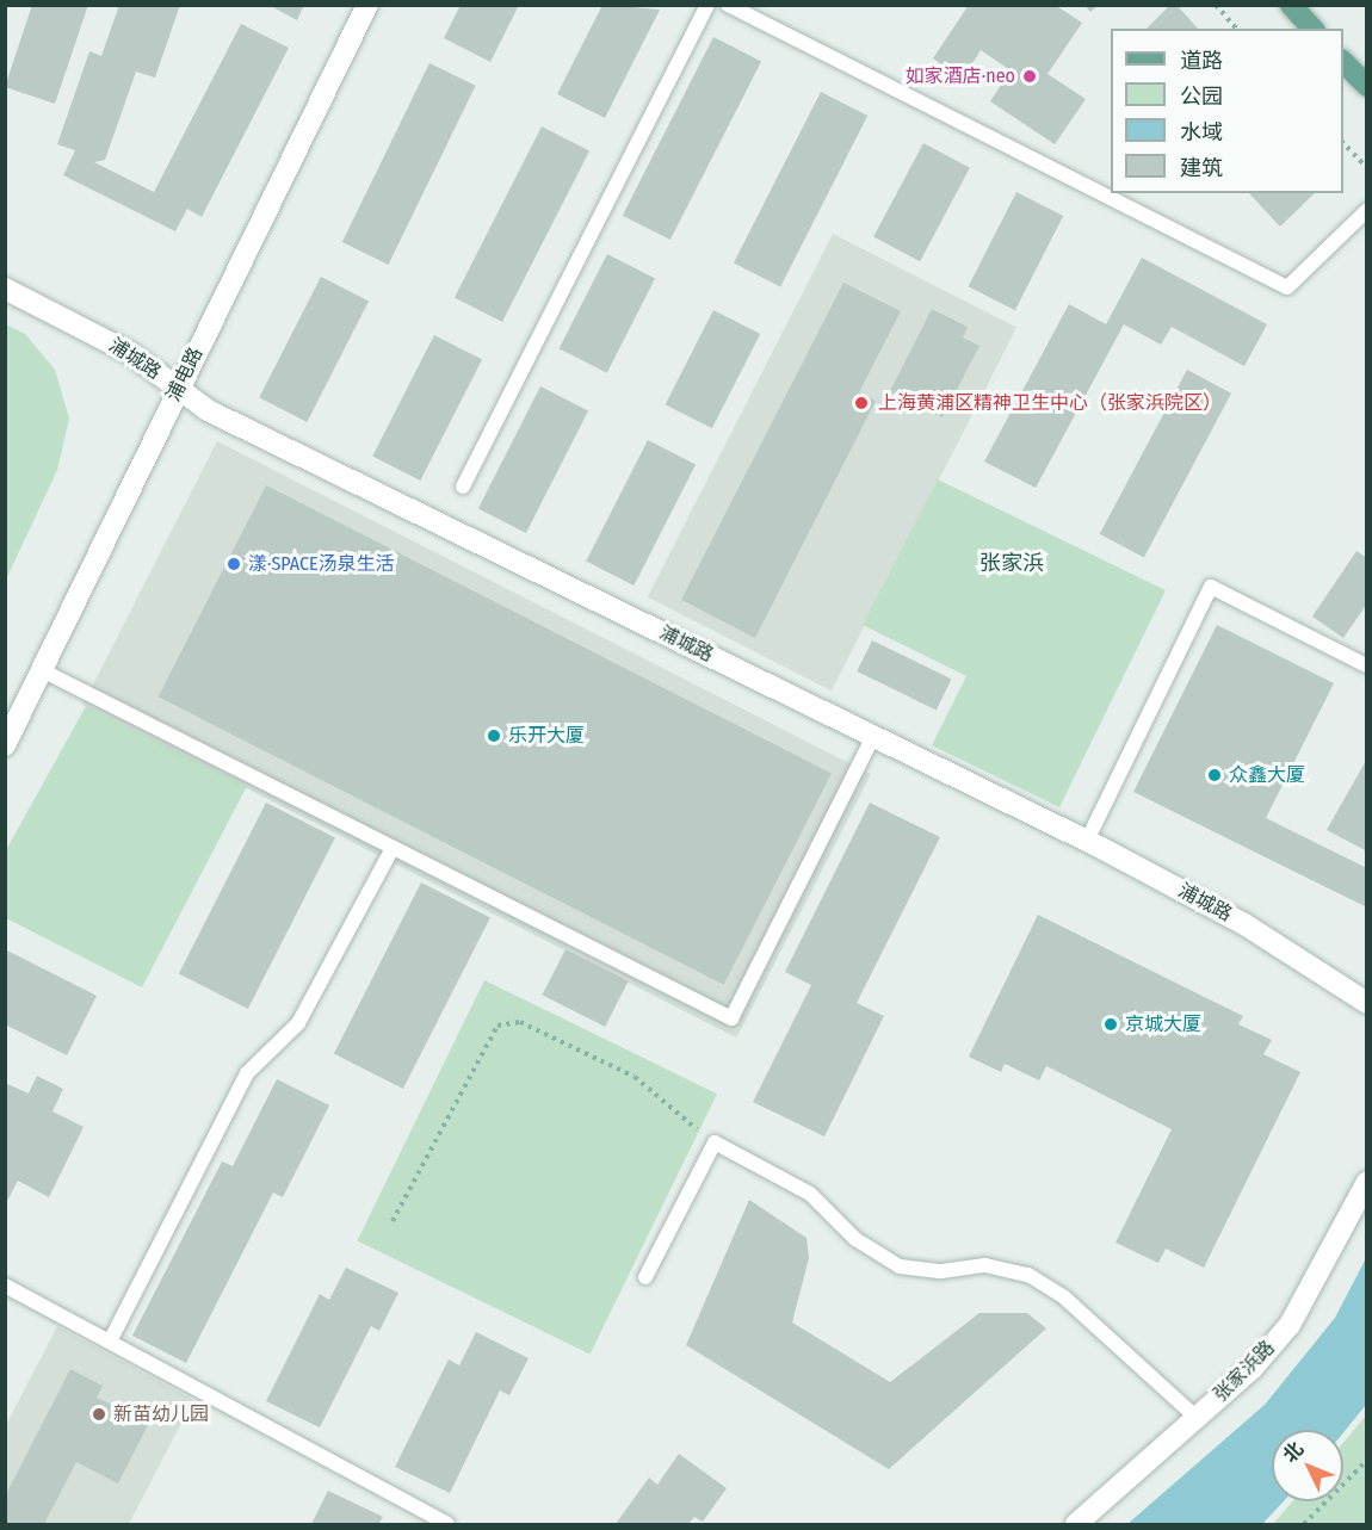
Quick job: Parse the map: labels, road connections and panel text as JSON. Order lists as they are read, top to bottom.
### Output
{
  "streets": {
    "street": ["浦城路", "浦电路", "张家浜路"]
  },
  "crossings": [
    ["浦城路", "浦电路"]
  ],
  "districts": ["张家浜"],
  "places": [
    "如家酒店·neo",
    "上海黄浦区精神卫生中心（张家浜院区）",
    "漾·SPACE汤泉生活",
    "乐开大厦",
    "众鑫大厦",
    "京城大厦",
    "新苗幼儿园"
  ],
  "legend": [
    "道路",
    "公园",
    "水域",
    "建筑"
  ],
  "north": "top left"
}
